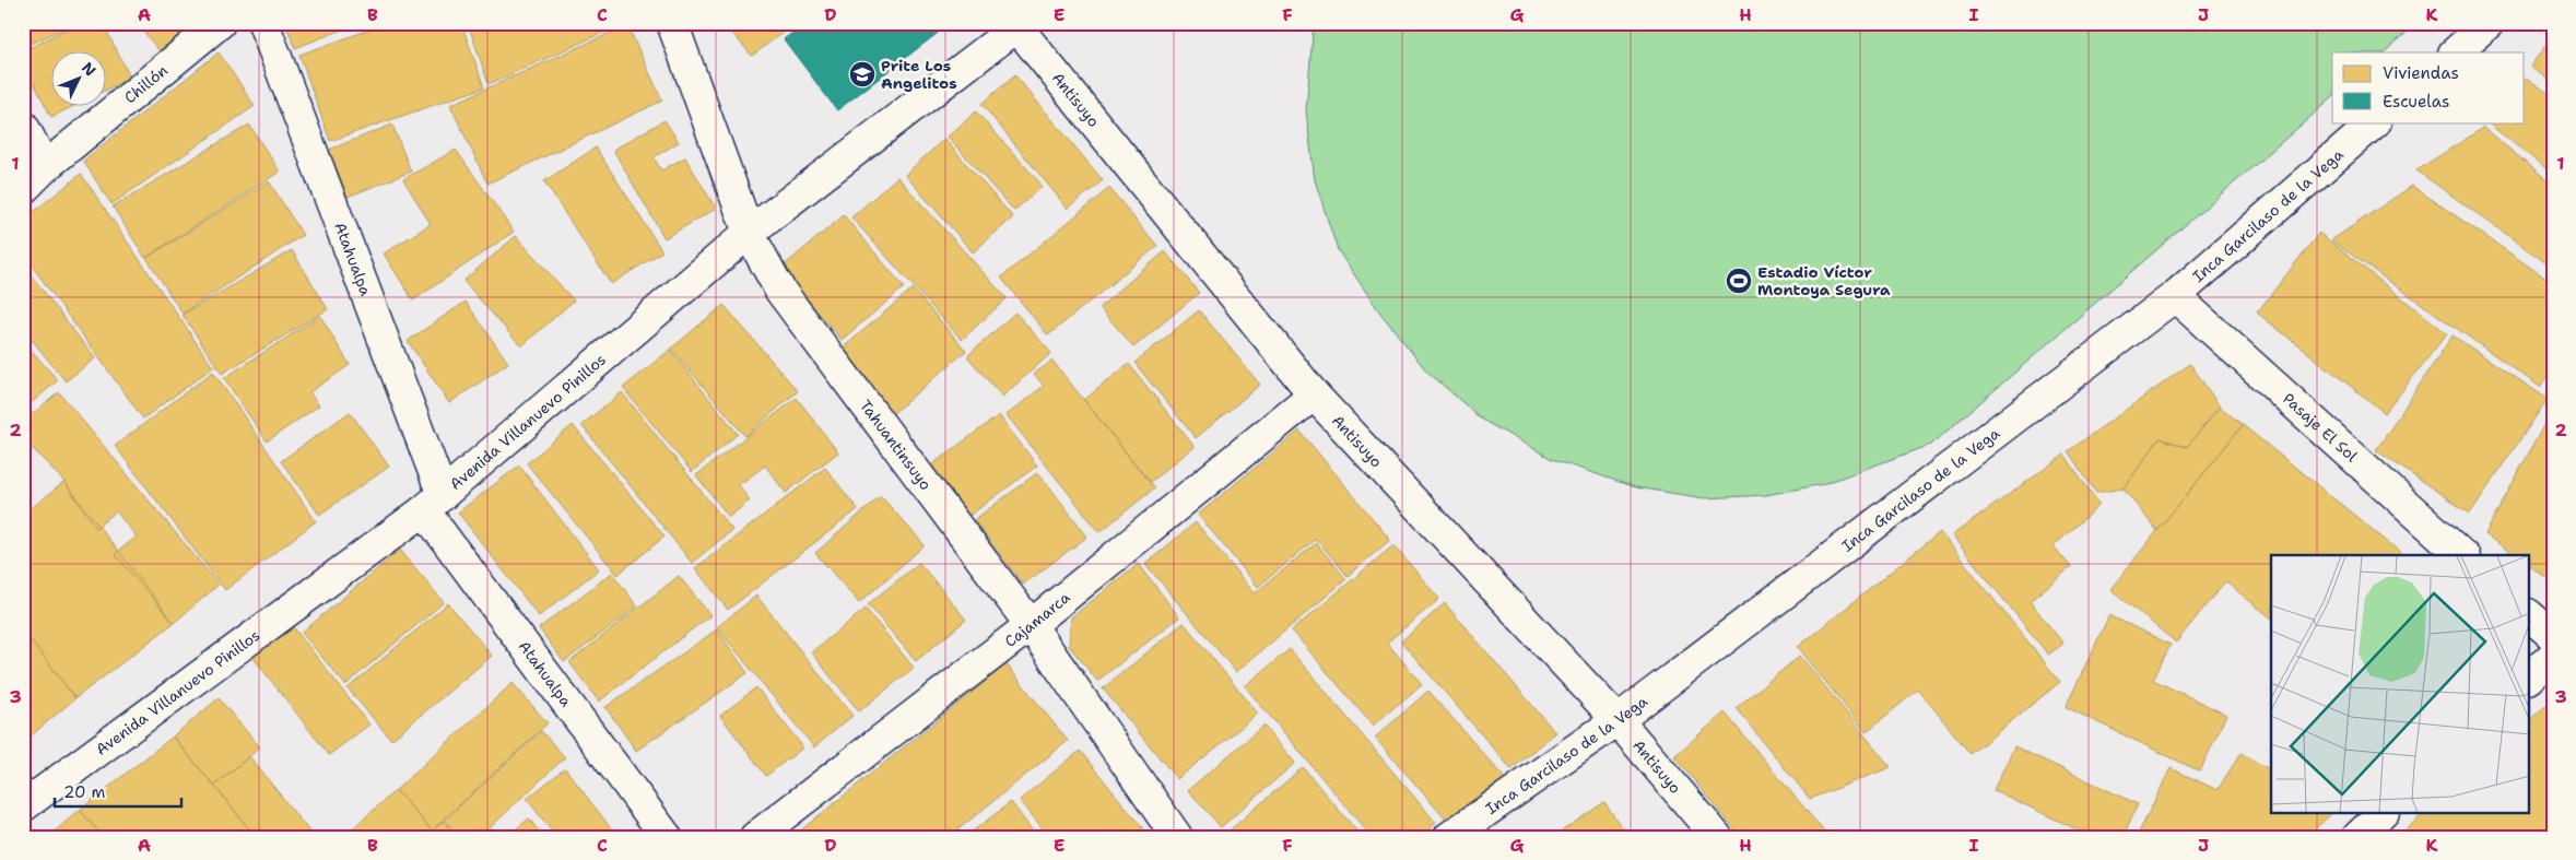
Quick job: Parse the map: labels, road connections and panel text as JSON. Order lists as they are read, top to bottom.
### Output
{
  "streets": {
    "street": [
      "Chillón",
      "Antisuyo",
      "Inca Garcilaso de la Vega",
      "Atahualpa",
      "Avenida Villanuevo Pinillos",
      "Pasaje El Sol",
      "Tahuantinsuyo",
      "Cajamarca"
    ]
  },
  "crossings": [
    ["Antisuyo", "Inca Garcilaso de la Vega"],
    ["Antisuyo", "Avenida Villanuevo Pinillos"],
    ["Antisuyo", "Cajamarca"],
    ["Inca Garcilaso de la Vega", "Pasaje El Sol"],
    ["Atahualpa", "Avenida Villanuevo Pinillos"],
    ["Avenida Villanuevo Pinillos", "Tahuantinsuyo"],
    ["Tahuantinsuyo", "Cajamarca"]
  ],
  "places": {
    "school or university": ["Prite Los Angelitos"],
    "sports": ["Estadio Víctor Montoya Segura"]
  },
  "legend": ["Viviendas", "Escuelas"],
  "scale_bar": "20 m",
  "north": "top right",
  "grid": {
    "columns": [
      "A",
      "B",
      "C",
      "D",
      "E",
      "F",
      "G",
      "H",
      "I",
      "J",
      "K"
    ],
    "rows": ["1", "2", "3"]
  }
}
